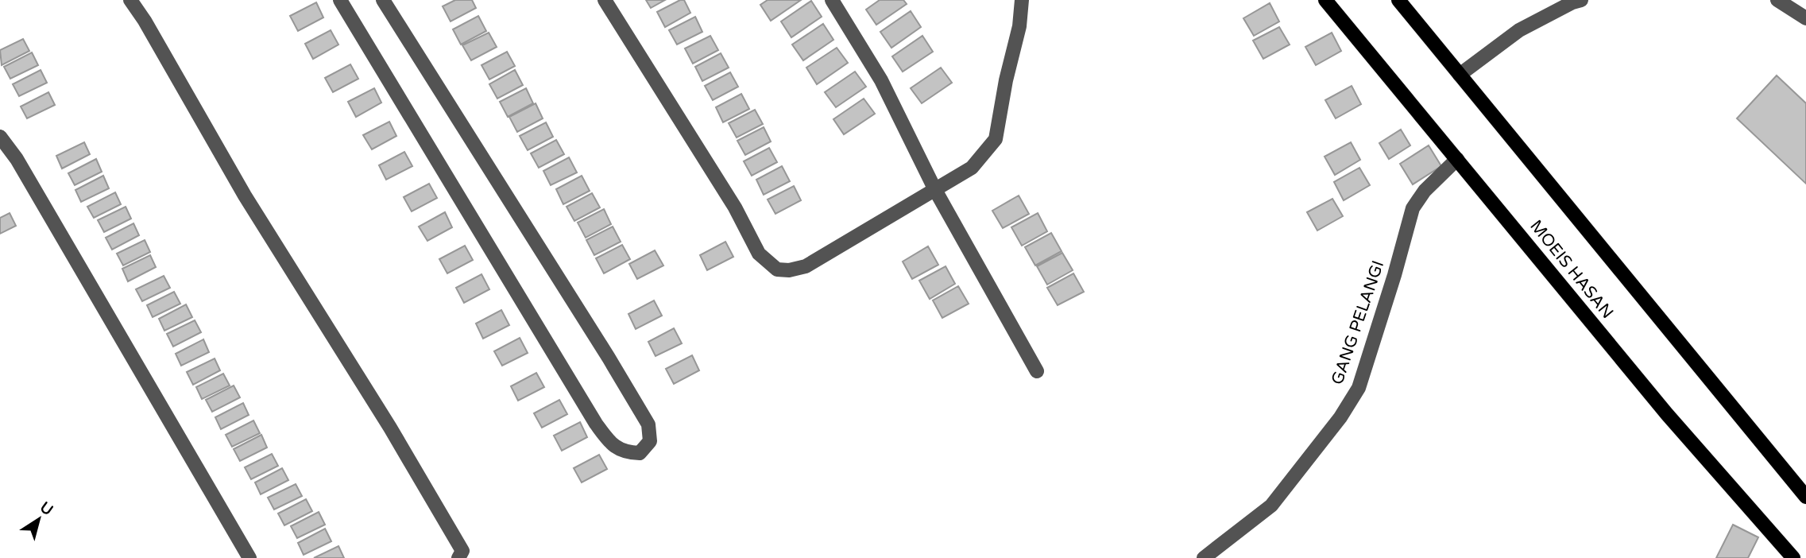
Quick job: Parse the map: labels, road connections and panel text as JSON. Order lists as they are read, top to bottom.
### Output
{
  "streets": {
    "main road": ["MOEIS HASAN"],
    "street": ["GANG PELANGI"]
  },
  "crossings": [
    ["MOEIS HASAN", "GANG PELANGI"]
  ],
  "north": "top right"
}
